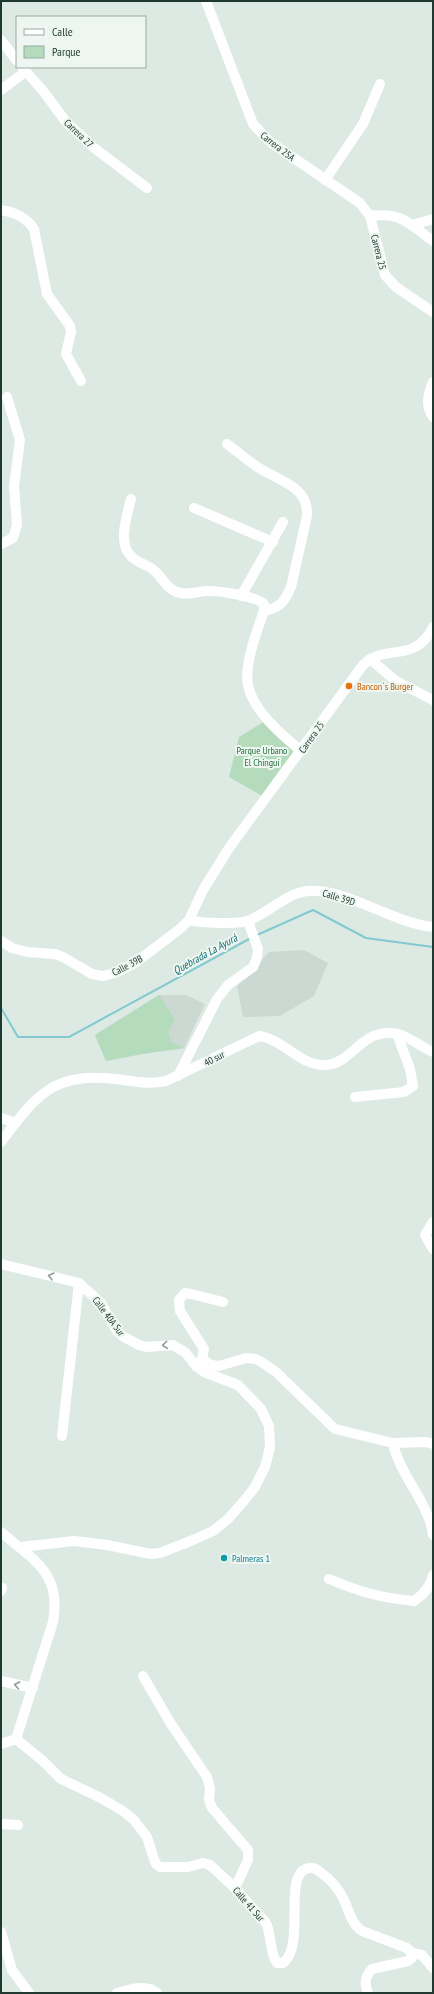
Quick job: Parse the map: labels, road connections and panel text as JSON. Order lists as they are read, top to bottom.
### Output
{
  "streets": {
    "street": [
      "Carrera 27",
      "Carrera 25A",
      "Carrera 25",
      "Calle 39D",
      "Calle 39B",
      "40 sur",
      "Calle 40A Sur",
      "Calle 41 Sur"
    ]
  },
  "crossings": [
    ["Carrera 25A", "Carrera 25"],
    ["Carrera 25", "Calle 39B"]
  ],
  "one_way": ["Calle 40A Sur"],
  "water": ["Quebrada La Ayurá"],
  "parks": ["Parque Urbano El Chinguí"],
  "places": ["Bancon´s Burger", "Palmeras 1"],
  "legend": ["Calle", "Parque"]
}
